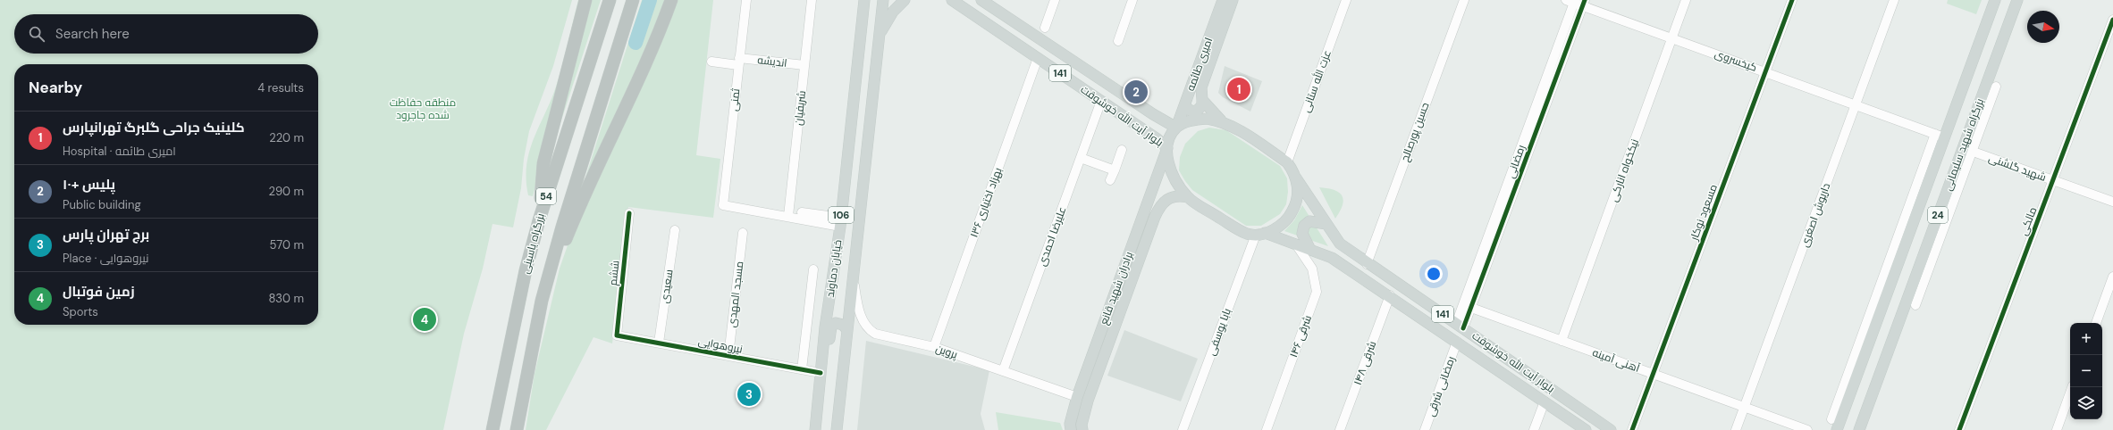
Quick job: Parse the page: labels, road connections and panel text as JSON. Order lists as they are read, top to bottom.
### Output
{
  "streets": {
    "highway": ["54", "بزرگراه یاسینی"],
    "main road": [
      "امیری طائمه",
      "141",
      "بلوار آیت الله خوشوقت",
      "بزرگراه شهید سلیمانی",
      "106",
      "24",
      "خیابان دماوند",
      "برادران شهید قانع"
    ],
    "street": [
      "کیخسروی",
      "اندیشه",
      "عزت الله ستانی",
      "ثمنی",
      "شریفیان",
      "حسین پورصالح",
      "رمضانی",
      "شهید گلشنی",
      "نیکخواه انارکی",
      "بهزاد اختیاری ۱۳۶",
      "مسعود نوکار",
      "داریوش اصغری",
      "مالکی",
      "علیرضا احمدی",
      "ششم",
      "سعیدی",
      "مسجد المهدی",
      "بابا یوسفی",
      "۱۴۶ شرقی",
      "نیروهوایی",
      "پروین",
      "آهنی آمینه",
      "۱۴۸ شرقی",
      "رمضانی شرقی"
    ]
  },
  "crossings": [
    ["کیخسروی", "بزرگراه شهید سلیمانی"],
    ["کیخسروی", "رمضانی"],
    ["کیخسروی", "نیکخواه انارکی"],
    ["کیخسروی", "مسعود نوکار"],
    ["کیخسروی", "داریوش اصغری"],
    ["اندیشه", "ثمنی"],
    ["اندیشه", "شریفیان"],
    ["امیری طائمه", "عزت الله ستانی"],
    ["امیری طائمه", "بلوار آیت الله خوشوقت"],
    ["امیری طائمه", "برادران شهید قانع"],
    ["امیری طائمه", "بابا یوسفی"],
    ["عزت الله ستانی", "بلوار آیت الله خوشوقت"],
    ["عزت الله ستانی", "برادران شهید قانع"],
    ["عزت الله ستانی", "بابا یوسفی"],
    ["ثمنی", "شریفیان"],
    ["بلوار آیت الله خوشوقت", "حسین پورصالح"],
    ["بلوار آیت الله خوشوقت", "رمضانی"],
    ["بلوار آیت الله خوشوقت", "بهزاد اختیاری ۱۳۶"],
    ["بلوار آیت الله خوشوقت", "علیرضا احمدی"],
    ["بلوار آیت الله خوشوقت", "برادران شهید قانع"],
    ["بلوار آیت الله خوشوقت", "بابا یوسفی"],
    ["بلوار آیت الله خوشوقت", "۱۴۶ شرقی"],
    ["بلوار آیت الله خوشوقت", "۱۴۸ شرقی"],
    ["بلوار آیت الله خوشوقت", "رمضانی شرقی"],
    ["بزرگراه شهید سلیمانی", "شهید گلشنی"],
    ["رمضانی", "آهنی آمینه"],
    ["شهید گلشنی", "مالکی"],
    ["نیکخواه انارکی", "آهنی آمینه"],
    ["بهزاد اختیاری ۱۳۶", "پروین"],
    ["مسعود نوکار", "آهنی آمینه"],
    ["داریوش اصغری", "آهنی آمینه"],
    ["علیرضا احمدی", "پروین"],
    ["خیابان دماوند", "نیروهوایی"],
    ["خیابان دماوند", "پروین"],
    ["ششم", "نیروهوایی"],
    ["سعیدی", "نیروهوایی"],
    ["برادران شهید قانع", "بابا یوسفی"],
    ["برادران شهید قانع", "پروین"],
    ["مسجد المهدی", "نیروهوایی"]
  ],
  "parks": ["منطقه حفاظت شده جاجرود"],
  "north": "right",
  "page": {
    "search": "Search here",
    "heading": ["Nearby", "4 results"],
    "pins": [
      "1",
      "2",
      "4",
      "3"
    ],
    "list": [
      {
        "mark": "1",
        "name": "کلینیک جراحی گلبرگ تهرانپارس",
        "note": "Hospital · امیری طائمه",
        "value": "220 m"
      },
      {
        "mark": "2",
        "name": "پلیس +١٠",
        "note": "Public building",
        "value": "290 m"
      },
      {
        "mark": "3",
        "name": "برج تهران پارس",
        "note": "Place · نیروهوایی",
        "value": "570 m"
      },
      {
        "mark": "4",
        "name": "زمین فوتبال",
        "note": "Sports",
        "value": "830 m"
      }
    ],
    "map_buttons": ["+", "−"]
  }
}
